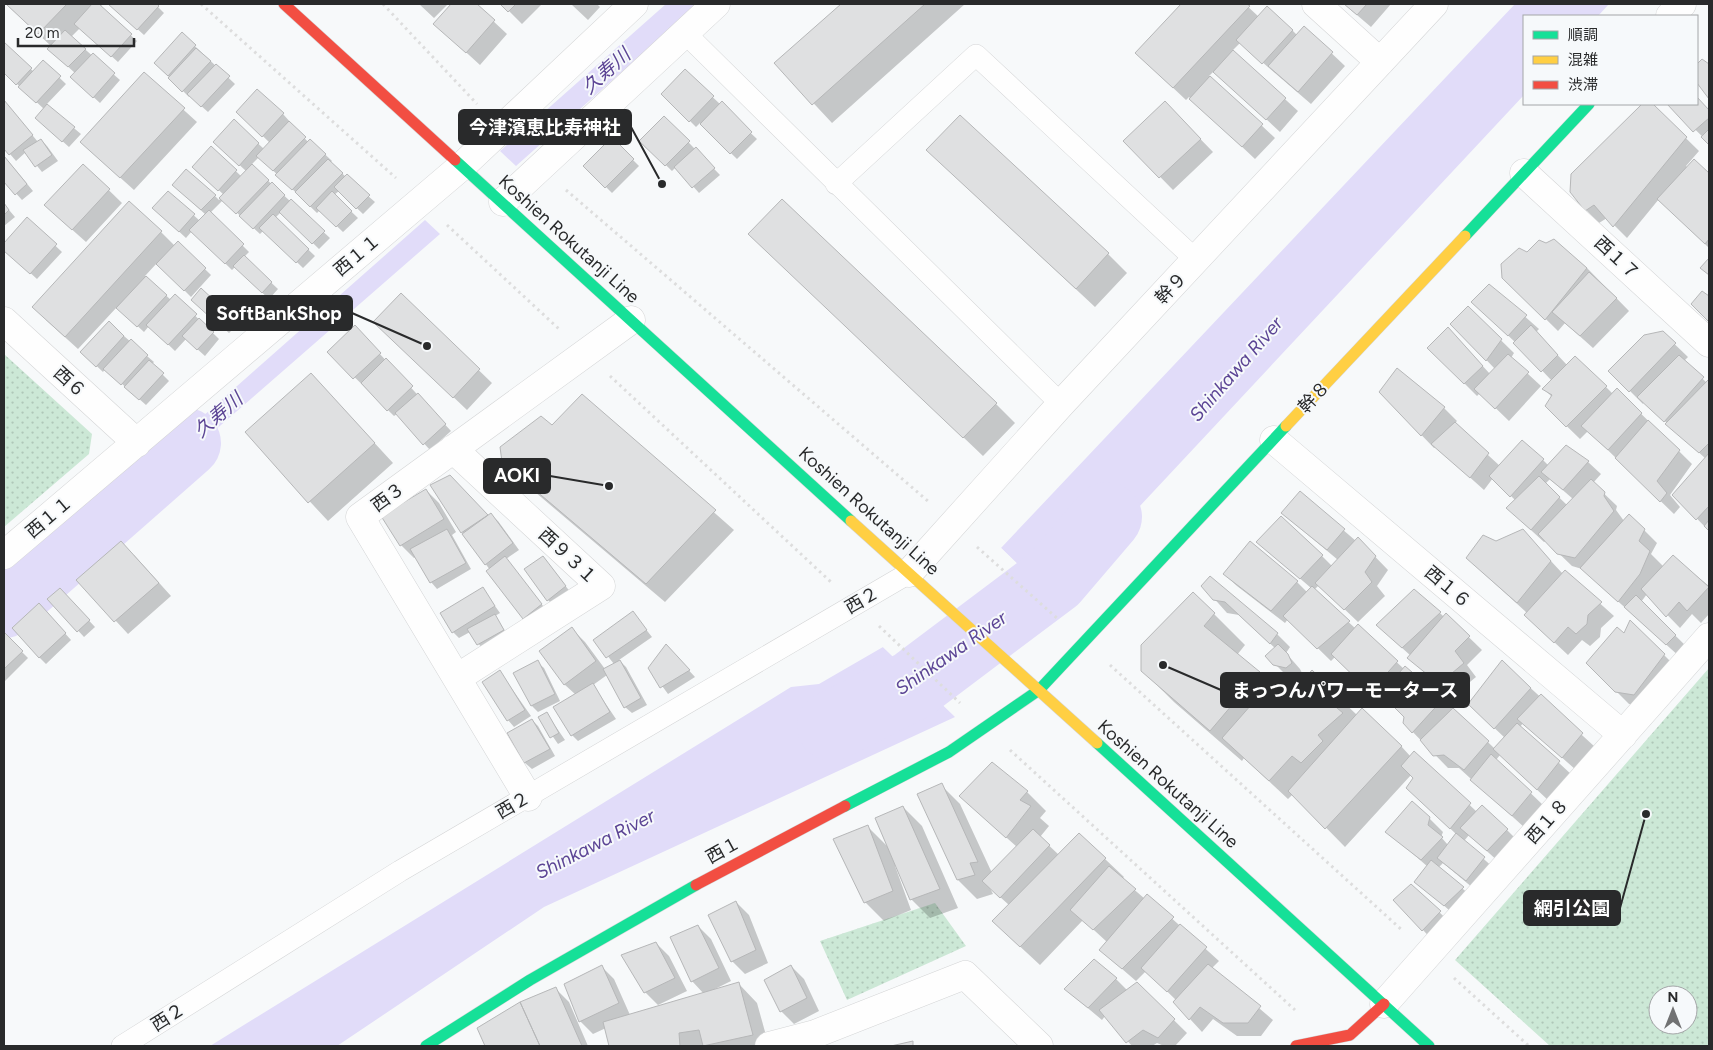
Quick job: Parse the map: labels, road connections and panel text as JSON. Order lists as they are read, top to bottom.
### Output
{
  "streets": {
    "street": [
      "Koshien Rokutanji Line",
      "西１１",
      "西１７",
      "幹９",
      "西６",
      "幹８",
      "西３",
      "西９３１",
      "西１６",
      "西１８",
      "西１"
    ],
    "lane": ["西２"]
  },
  "crossings": [
    ["Koshien Rokutanji Line", "西１１"],
    ["Koshien Rokutanji Line", "幹９"],
    ["Koshien Rokutanji Line", "幹８"],
    ["Koshien Rokutanji Line", "西３"],
    ["Koshien Rokutanji Line", "西２"],
    ["Koshien Rokutanji Line", "西１８"],
    ["Koshien Rokutanji Line", "西１"],
    ["西１１", "西６"],
    ["西１７", "幹８"],
    ["幹９", "西２"],
    ["幹８", "西１６"],
    ["幹８", "西１"],
    ["西３", "西９３１"],
    ["西３", "西２"],
    ["西１６", "西１８"]
  ],
  "water": ["久寿川", "Shinkawa River"],
  "places": [
    "今津濱恵比寿神社",
    "SoftBankShop",
    "AOKI",
    "まっつんパワーモータース",
    "網引公園"
  ],
  "legend": ["順調", "混雑", "渋滞"],
  "scale_bar": "20 m",
  "north": "top"
}
